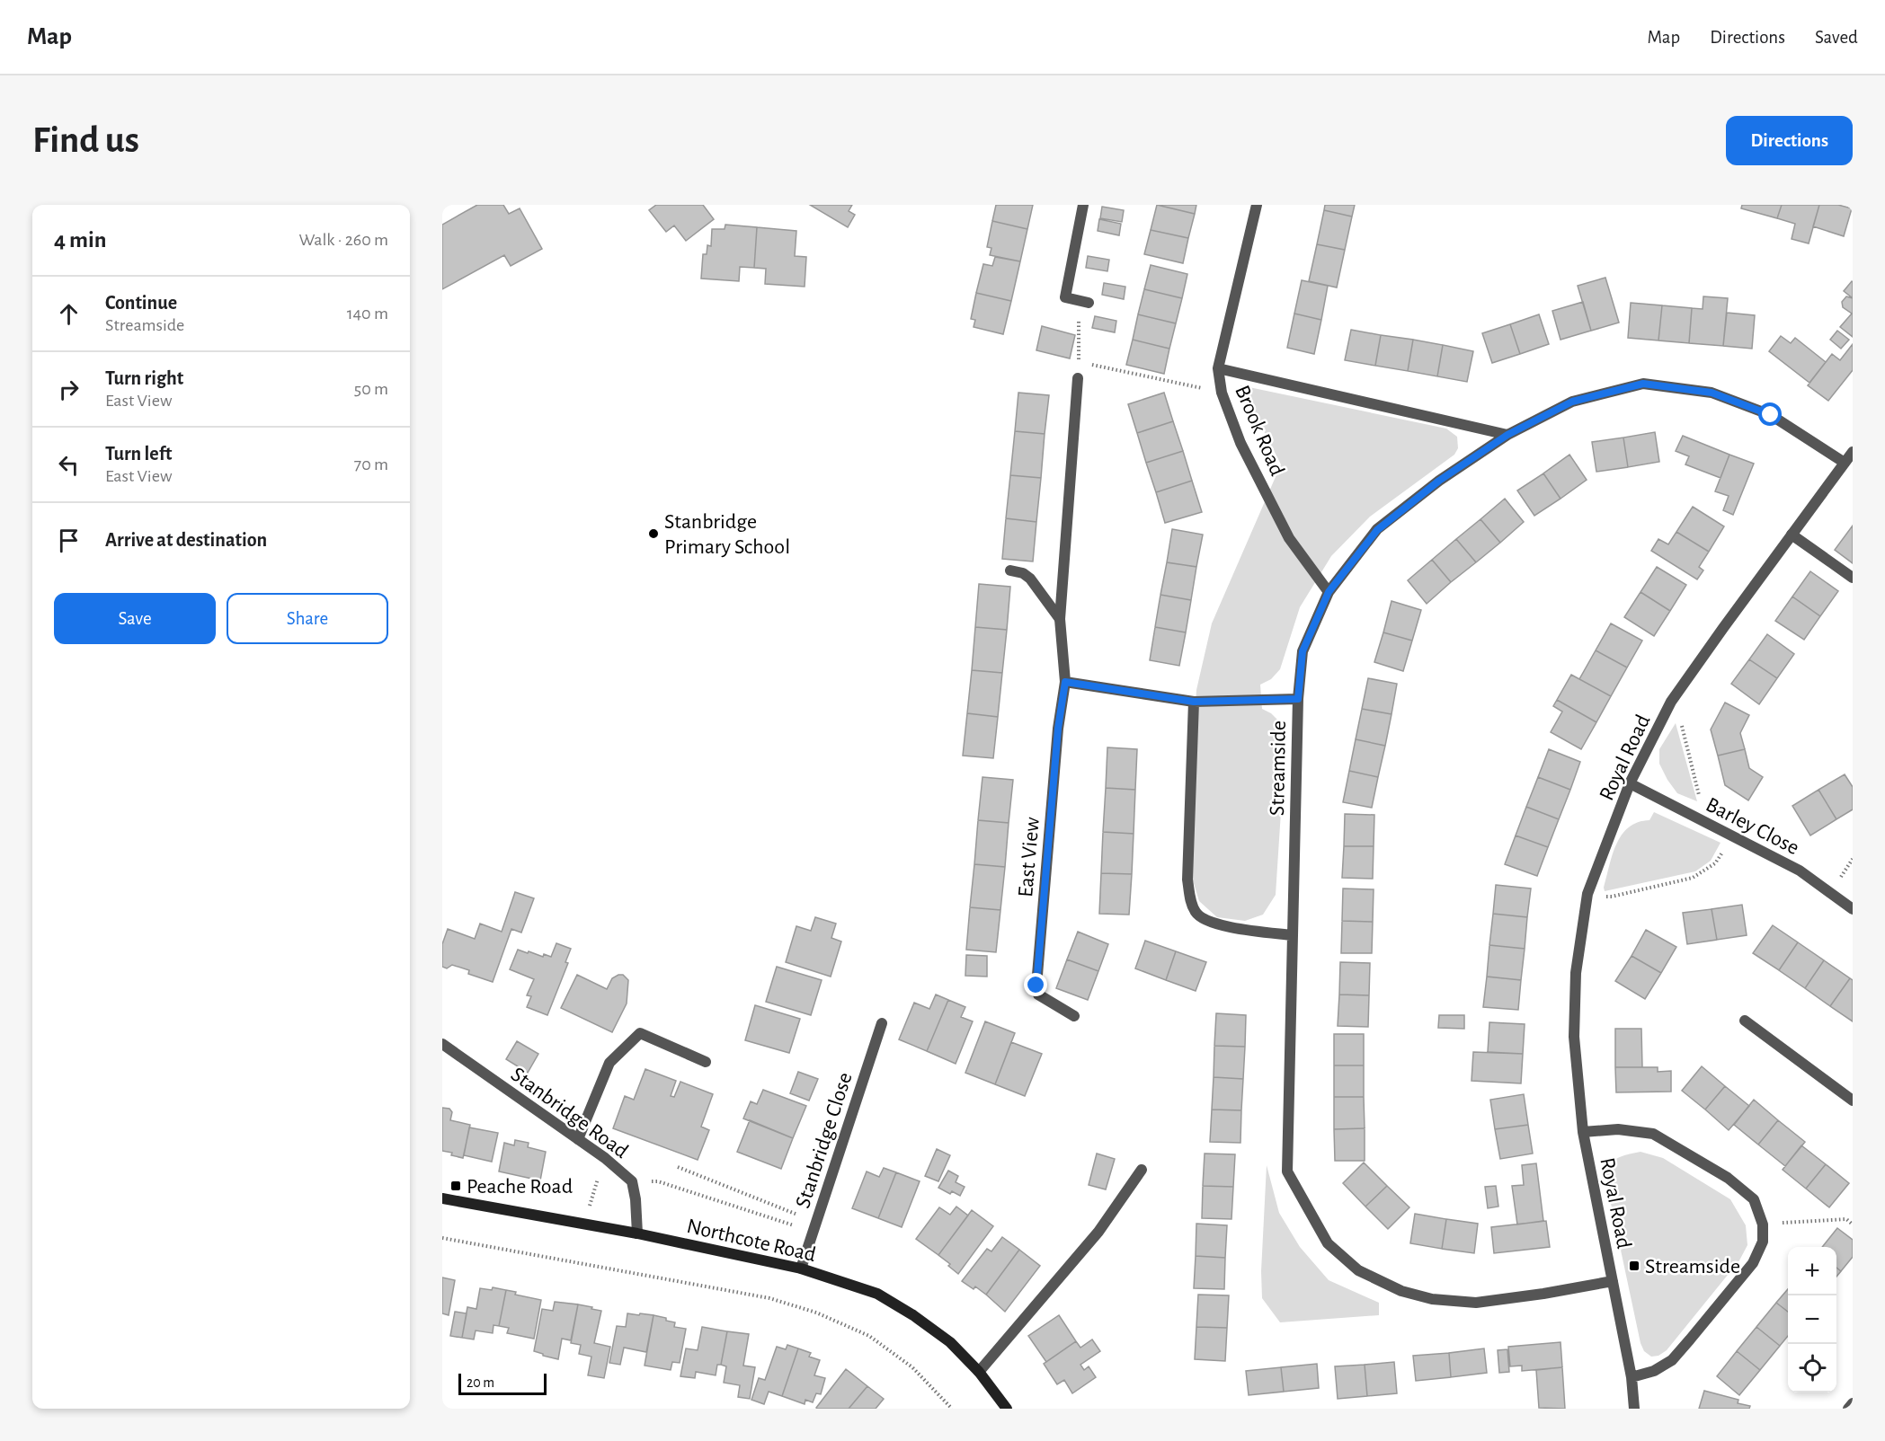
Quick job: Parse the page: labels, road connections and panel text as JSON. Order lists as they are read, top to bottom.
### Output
{
  "streets": {
    "street": [
      "Brook Road",
      "Royal Road",
      "Streamside",
      "Barley Close",
      "East View",
      "Stanbridge Road",
      "Stanbridge Close",
      "Northcote Road"
    ]
  },
  "crossings": [
    ["Brook Road", "Streamside"],
    ["Royal Road", "Streamside"],
    ["Royal Road", "Barley Close"],
    ["Stanbridge Road", "Northcote Road"],
    ["Stanbridge Close", "Northcote Road"]
  ],
  "places": {
    "other": ["Stanbridge Primary School"],
    "transit": ["Peache Road", "Streamside"]
  },
  "scale_bar": "20 m",
  "page": {
    "header": "Map",
    "nav": ["Map", "Directions", "Saved"],
    "buttons": [
      "Directions",
      ["Save", "Share"]
    ],
    "title": "Find us",
    "heading": ["4 min", "Walk · 260 m"],
    "list": [
      ["Continue", "Streamside", "140 m"],
      ["Turn right", "East View", "50 m"],
      ["Turn left", "East View", "70 m"],
      "Arrive at destination"
    ],
    "map_buttons": ["+", "−"],
    "scale": "20 m"
  }
}
